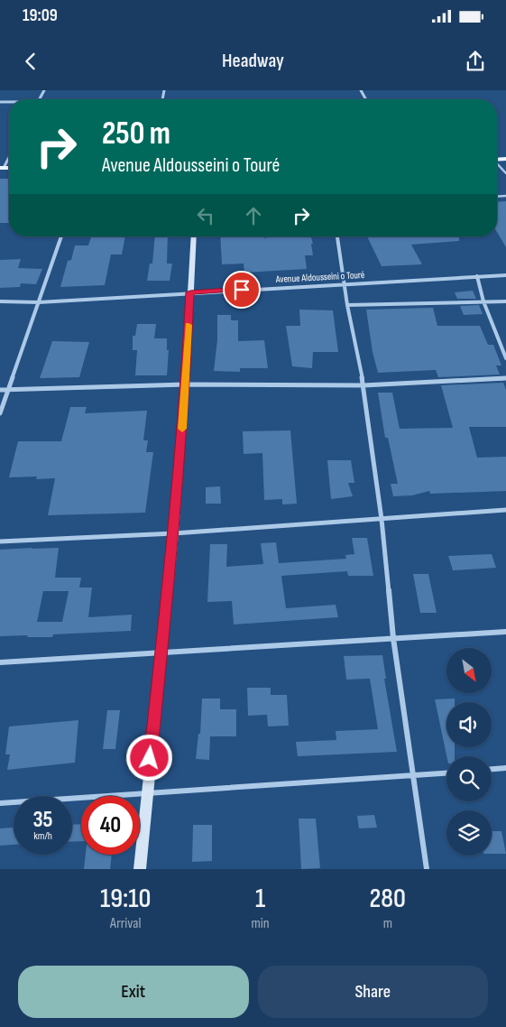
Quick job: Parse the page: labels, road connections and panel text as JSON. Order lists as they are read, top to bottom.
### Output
{
  "streets": {
    "street": ["Avenue Aldousseini o Touré"]
  },
  "north": "bottom right",
  "page": {
    "status": "19:09",
    "header": "Headway",
    "turn": ["250 m", "Avenue Aldousseini o Touré"],
    "speed": "35 km/h",
    "limit": "40",
    "eta": [
      "19:10",
      "Arrival",
      "1",
      "min",
      "280",
      "m"
    ],
    "buttons": ["Exit", "Share"]
  }
}
